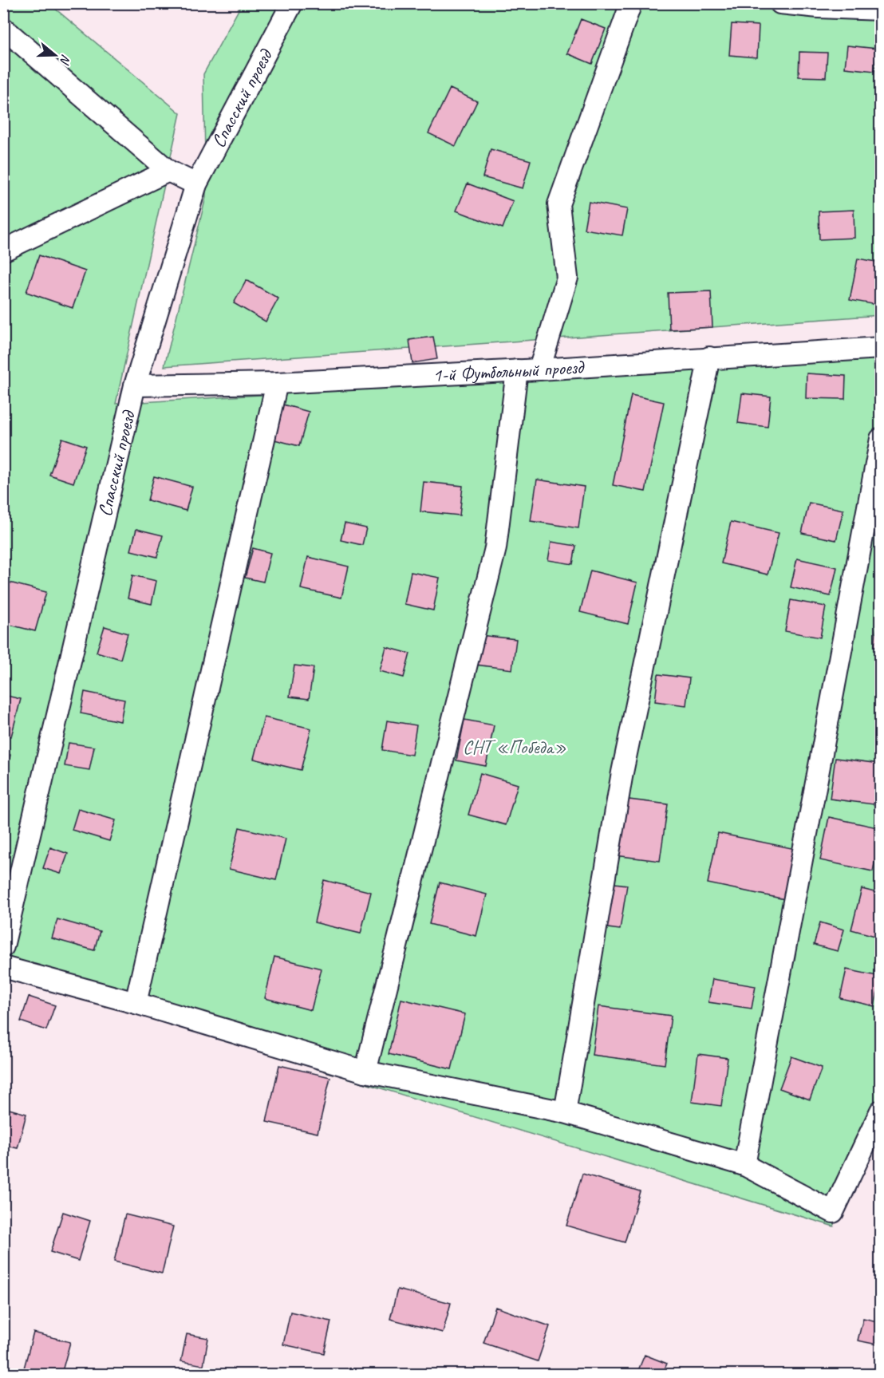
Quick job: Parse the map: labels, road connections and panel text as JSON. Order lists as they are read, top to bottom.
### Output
{
  "streets": {
    "street": ["Спасский проезд", "1-й Футбольный проезд"]
  },
  "crossings": [
    ["Спасский проезд", "1-й Футбольный проезд"]
  ],
  "parks": ["СНТ «Победа»"],
  "north": "right"
}
